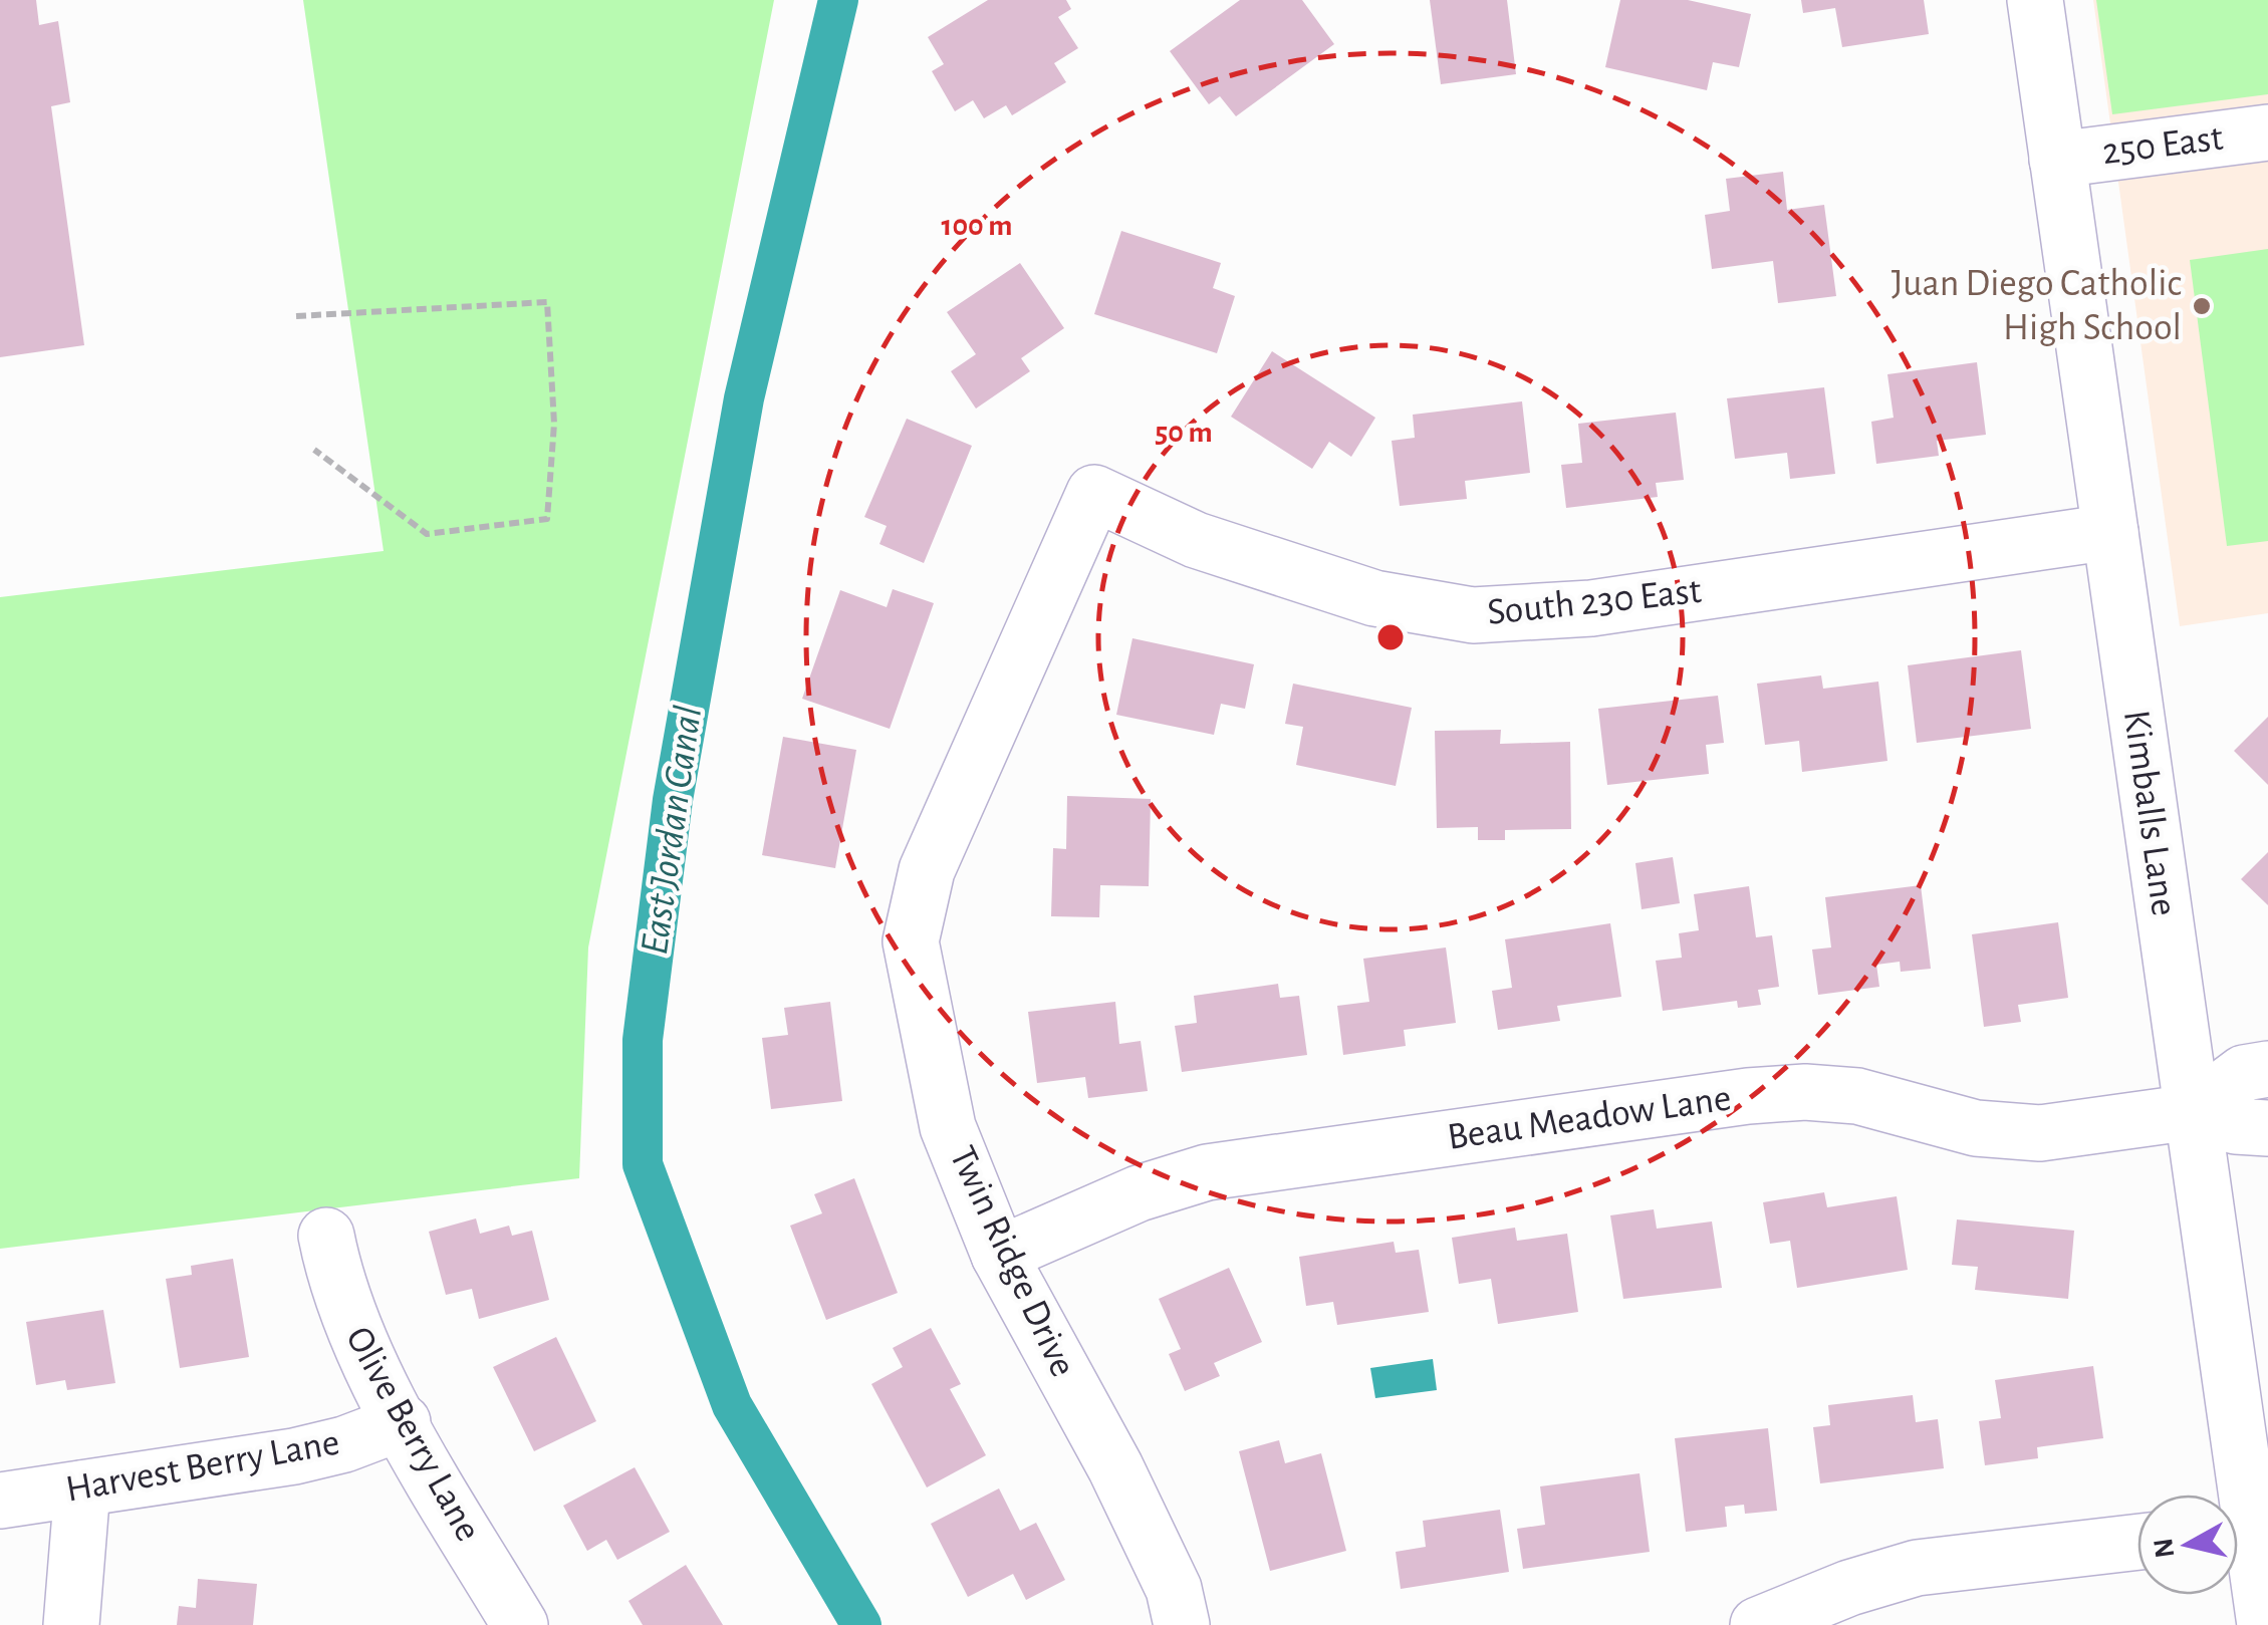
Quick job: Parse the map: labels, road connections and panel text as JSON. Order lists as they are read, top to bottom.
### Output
{
  "streets": {
    "street": [
      "250 East",
      "South 230 East",
      "Kimballs Lane",
      "Beau Meadow Lane",
      "Twin Ridge Drive",
      "Olive Berry Lane",
      "Harvest Berry Lane"
    ]
  },
  "crossings": [
    ["250 East", "Kimballs Lane"],
    ["South 230 East", "Kimballs Lane"],
    ["South 230 East", "Twin Ridge Drive"],
    ["Kimballs Lane", "Beau Meadow Lane"],
    ["Beau Meadow Lane", "Twin Ridge Drive"],
    ["Olive Berry Lane", "Harvest Berry Lane"]
  ],
  "water": ["East Jordan Canal"],
  "places": ["Juan Diego Catholic High School"],
  "north": "left",
  "rings": ["100 m", "50 m"]
}
